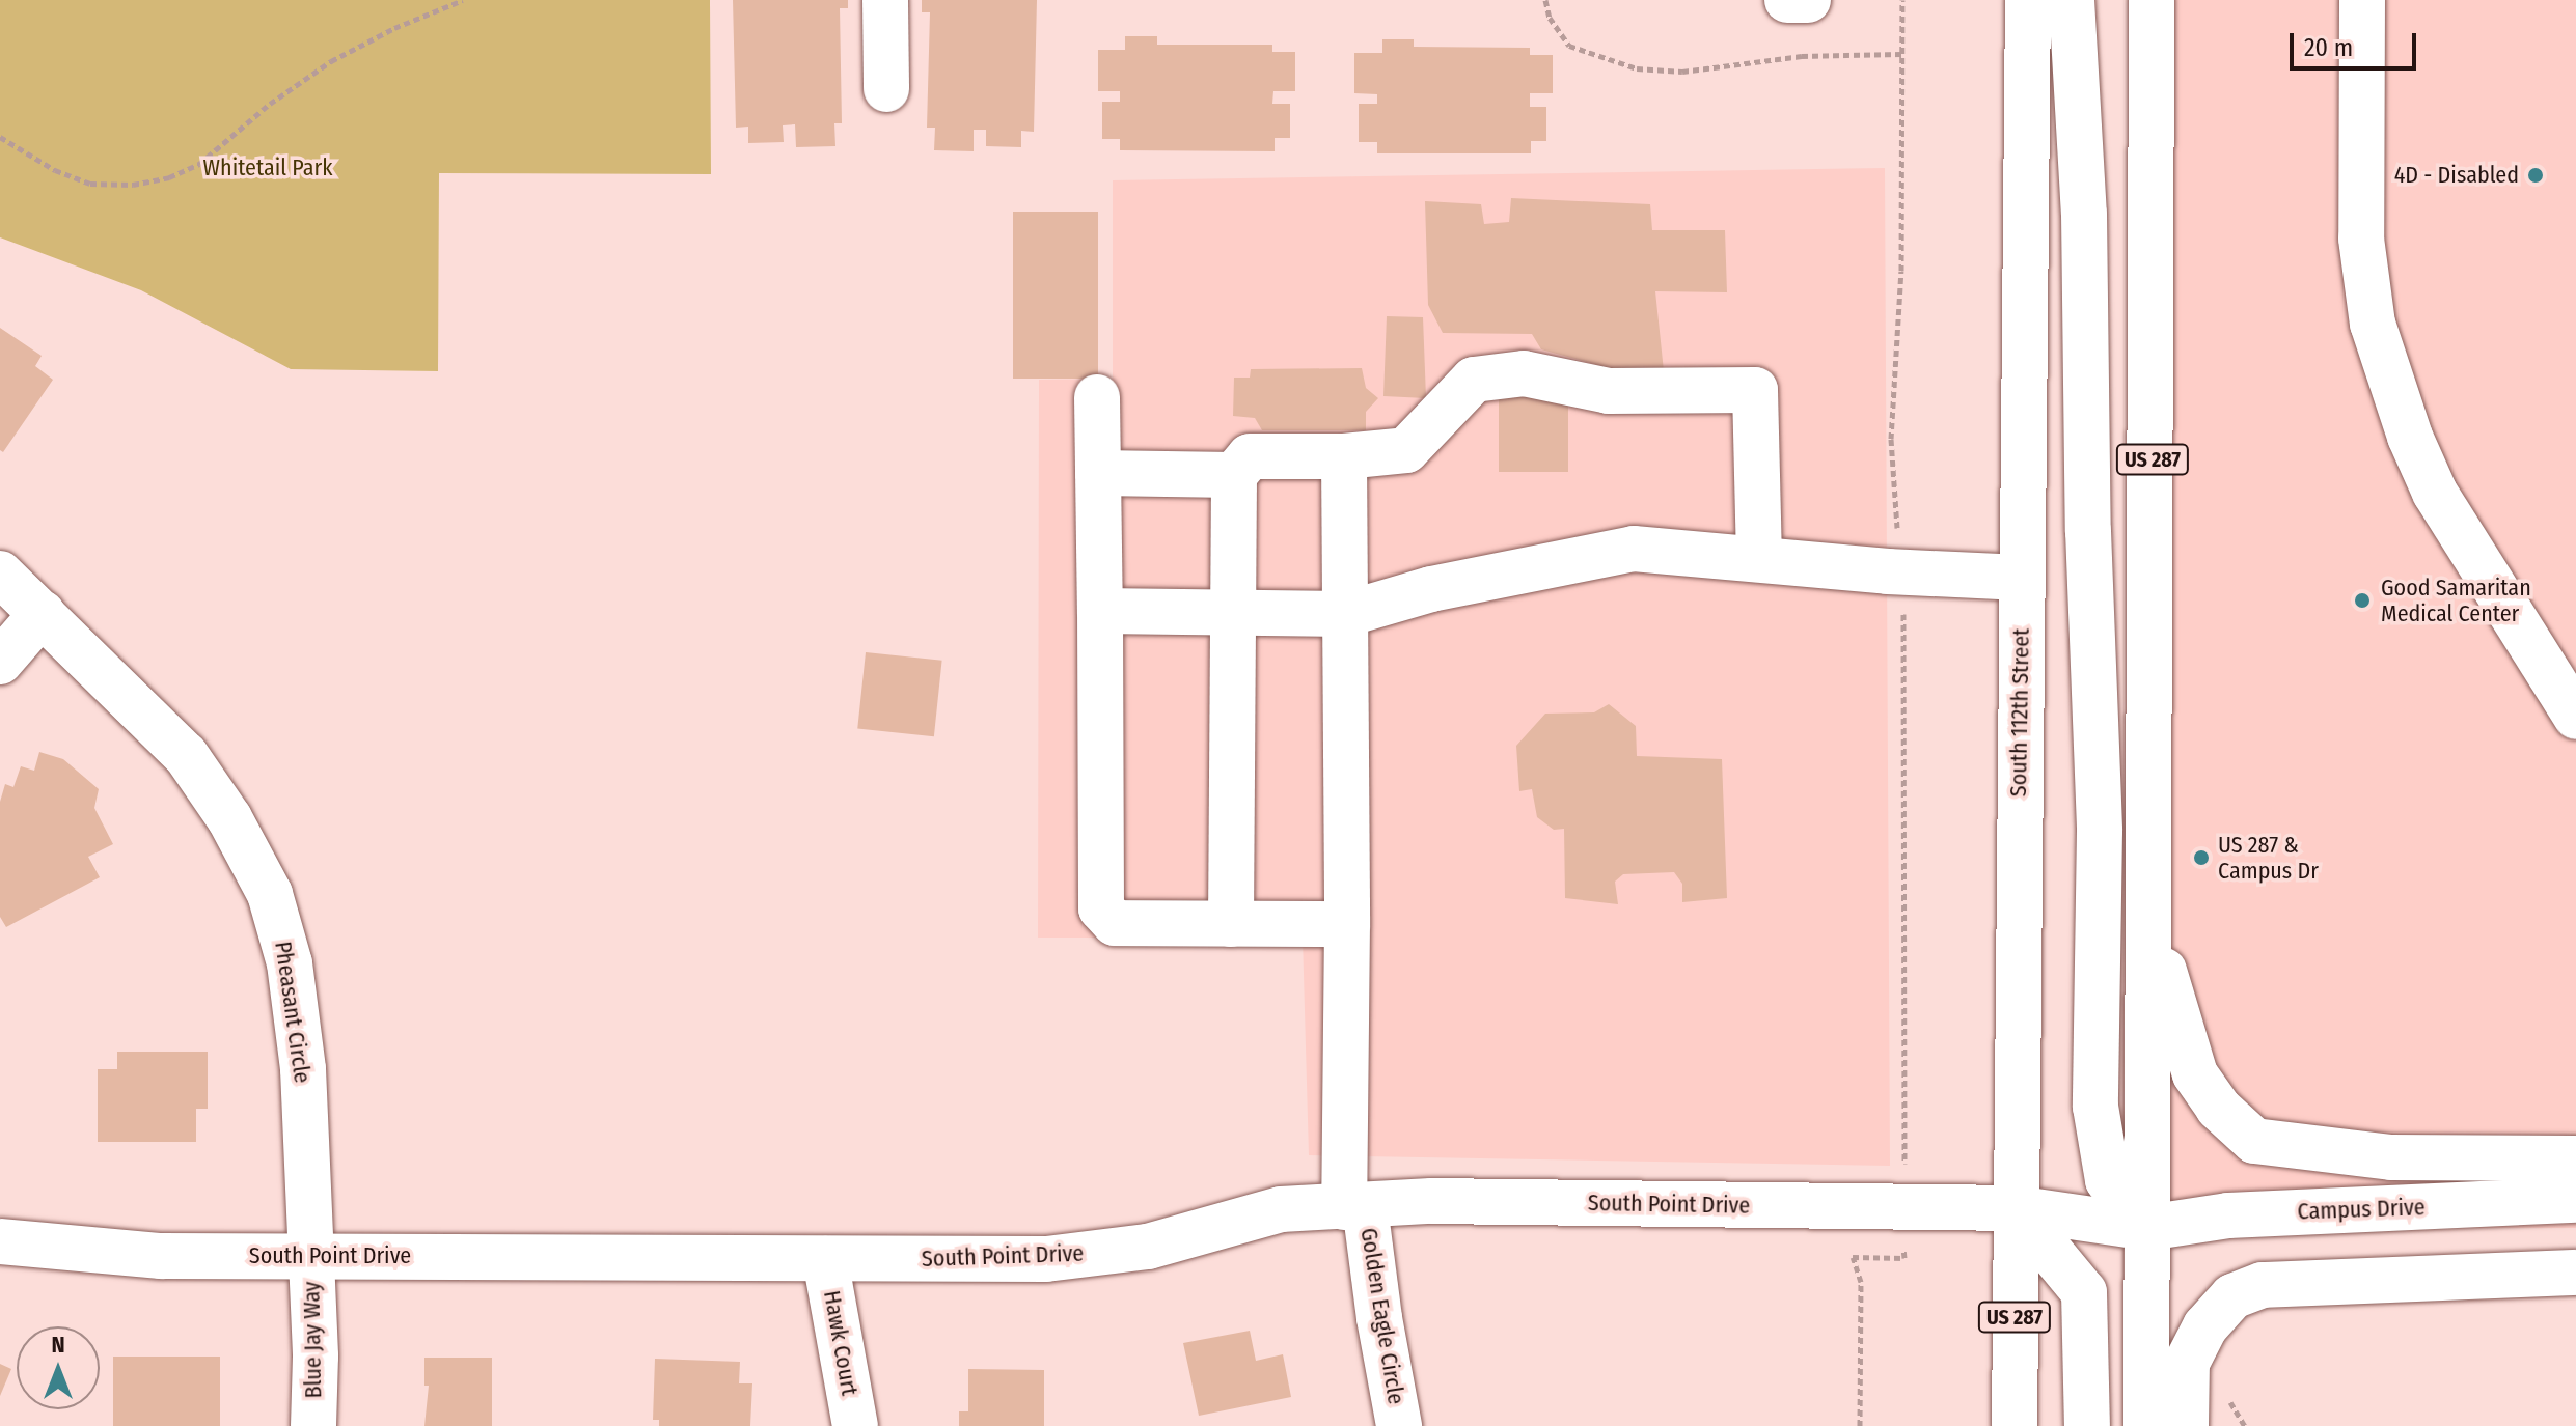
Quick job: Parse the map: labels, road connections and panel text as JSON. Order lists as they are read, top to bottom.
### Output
{
  "streets": {
    "main road": [
      "US 287",
      "South 112th Street",
      "Pheasant Circle",
      "South Point Drive",
      "Campus Drive",
      "Golden Eagle Circle",
      "Blue Jay Way",
      "Hawk Court"
    ]
  },
  "crossings": [
    ["US 287", "South Point Drive"],
    ["US 287", "Campus Drive"],
    ["South 112th Street", "South Point Drive"],
    ["Pheasant Circle", "South Point Drive"],
    ["Pheasant Circle", "Blue Jay Way"],
    ["South Point Drive", "Campus Drive"],
    ["South Point Drive", "Golden Eagle Circle"],
    ["South Point Drive", "Blue Jay Way"],
    ["South Point Drive", "Hawk Court"]
  ],
  "parks": ["Whitetail Park"],
  "places": ["4D - Disabled", "Good Samaritan Medical Center", "US 287 & Campus Dr"],
  "scale_bar": "20 m",
  "north": "top"
}
